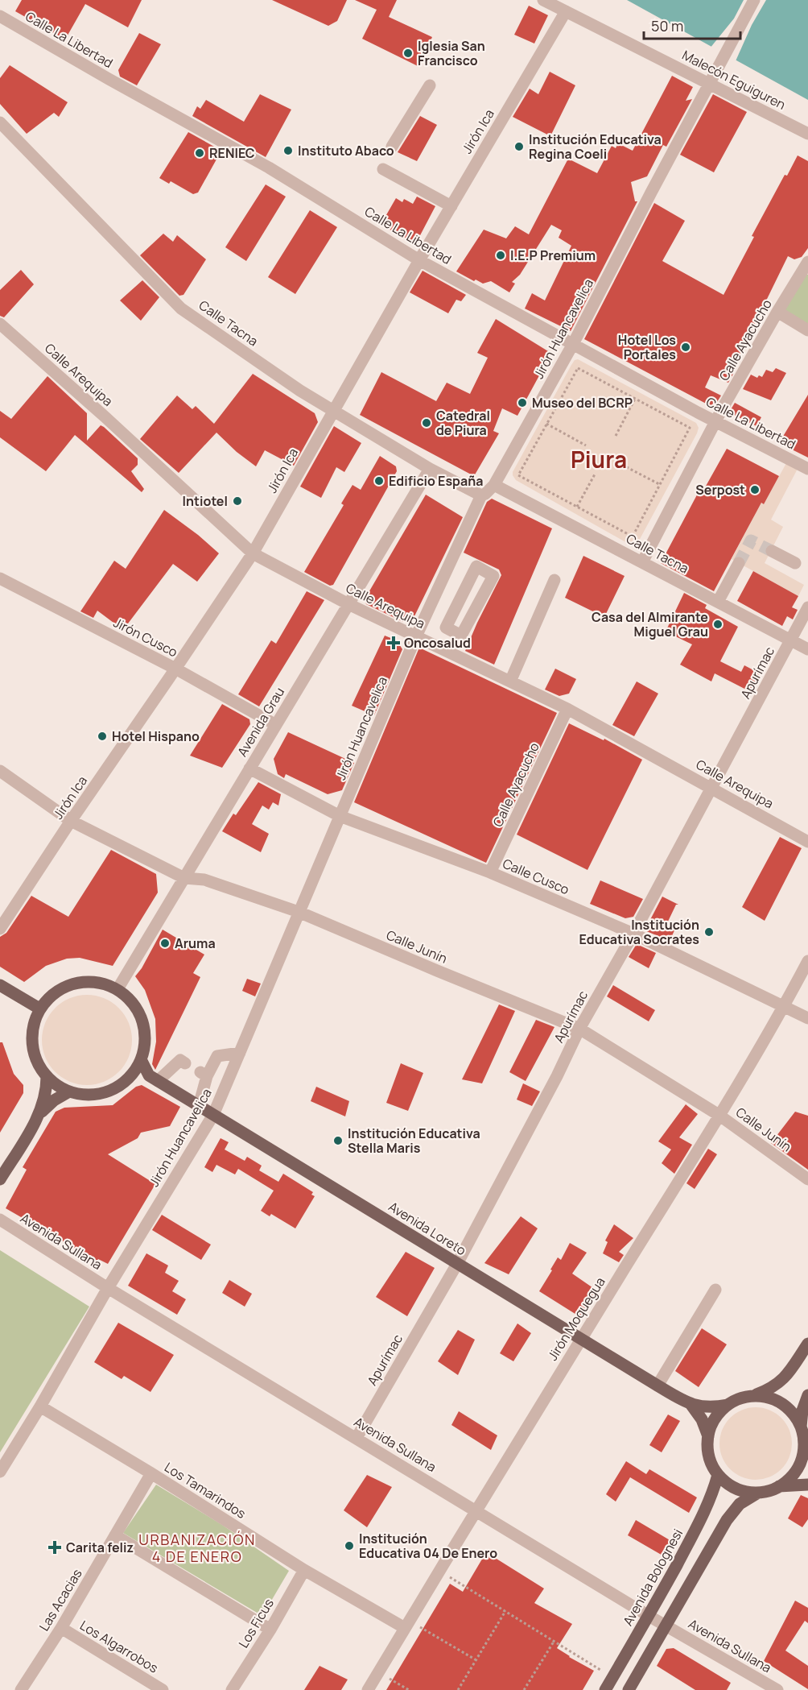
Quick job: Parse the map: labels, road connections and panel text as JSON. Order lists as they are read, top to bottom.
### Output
{
  "streets": {
    "main road": ["Avenida Loreto", "Avenida Bolognesi"],
    "street": [
      "Calle La Libertad",
      "Malecón Eguiguren",
      "Jirón Ica",
      "Calle Tacna",
      "Jirón Huancavelica",
      "Calle Ayacucho",
      "Calle Arequipa",
      "Jirón Cusco",
      "Apurímac",
      "Avenida Grau",
      "Calle Cusco",
      "Calle Junín",
      "Avenida Sullana",
      "Jirón Moquegua",
      "Los Tamarindos",
      "Las Acacias",
      "Los Ficus",
      "Los Algarrobos"
    ]
  },
  "crossings": [
    ["Calle La Libertad", "Jirón Ica"],
    ["Calle La Libertad", "Jirón Huancavelica"],
    ["Calle La Libertad", "Calle Ayacucho"],
    ["Malecón Eguiguren", "Jirón Ica"],
    ["Malecón Eguiguren", "Jirón Huancavelica"],
    ["Jirón Ica", "Calle Tacna"],
    ["Jirón Ica", "Calle Arequipa"],
    ["Jirón Ica", "Jirón Cusco"],
    ["Jirón Ica", "Calle Junín"],
    ["Calle Tacna", "Jirón Huancavelica"],
    ["Calle Tacna", "Calle Ayacucho"],
    ["Calle Tacna", "Apurímac"],
    ["Calle Tacna", "Avenida Grau"],
    ["Jirón Huancavelica", "Calle Arequipa"],
    ["Jirón Huancavelica", "Calle Cusco"],
    ["Jirón Huancavelica", "Calle Junín"],
    ["Jirón Huancavelica", "Avenida Loreto"],
    ["Jirón Huancavelica", "Avenida Sullana"],
    ["Jirón Huancavelica", "Los Tamarindos"],
    ["Calle Ayacucho", "Calle Arequipa"],
    ["Calle Ayacucho", "Calle Cusco"],
    ["Calle Arequipa", "Apurímac"],
    ["Calle Arequipa", "Avenida Grau"],
    ["Jirón Cusco", "Avenida Grau"],
    ["Apurímac", "Calle Cusco"],
    ["Apurímac", "Calle Junín"],
    ["Apurímac", "Avenida Loreto"],
    ["Apurímac", "Avenida Sullana"],
    ["Avenida Grau", "Calle Cusco"],
    ["Avenida Grau", "Calle Junín"],
    ["Calle Cusco", "Jirón Moquegua"],
    ["Calle Junín", "Jirón Moquegua"],
    ["Avenida Loreto", "Jirón Moquegua"],
    ["Avenida Loreto", "Avenida Bolognesi"],
    ["Avenida Sullana", "Jirón Moquegua"],
    ["Avenida Sullana", "Avenida Bolognesi"],
    ["Jirón Moquegua", "Los Tamarindos"],
    ["Los Tamarindos", "Las Acacias"],
    ["Los Tamarindos", "Los Ficus"],
    ["Las Acacias", "Los Algarrobos"]
  ],
  "districts": ["Piura", "URBANIZACIÓN 4 DE ENERO"],
  "places": {
    "other": [
      "Iglesia San Francisco",
      "Institución Educativa Regina Coeli",
      "Instituto Abaco",
      "RENIEC",
      "I.E.P Premium",
      "Hotel Los Portales",
      "Museo del BCRP",
      "Catedral de Piura",
      "Edificio España",
      "Serpost",
      "Intiotel",
      "Casa del Almirante Miguel Grau",
      "Hotel Hispano",
      "Institución Educativa Socrates",
      "Aruma",
      "Institución Educativa Stella Maris",
      "Institución Educativa 04 De Enero"
    ],
    "health": ["Oncosalud", "Carita feliz"]
  },
  "scale_bar": "50 m"
}
